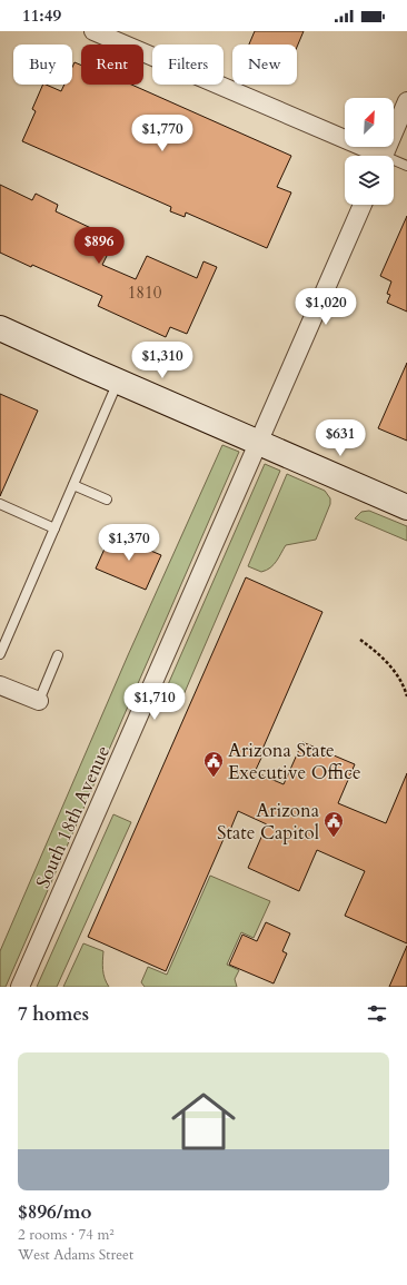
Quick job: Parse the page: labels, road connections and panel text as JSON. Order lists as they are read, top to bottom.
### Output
{
  "streets": {
    "street": ["South 18th Avenue"]
  },
  "places": {
    "public building": ["Arizona State Executive Office", "Arizona State Capitol"]
  },
  "house_numbers": ["1810"],
  "north": "top right",
  "page": {
    "status": "11:49",
    "chip": [
      "Buy",
      "Rent",
      "Filters",
      "New"
    ],
    "price": [
      "$1,770",
      "$896",
      "$1,020",
      "$1,310",
      "$631",
      "$1,370",
      "$1,710"
    ],
    "heading": "7 homes",
    "list": [
      {
        "name": "$896/mo",
        "note": "2 rooms · 74 m² · West Adams Street"
      }
    ]
  }
}
